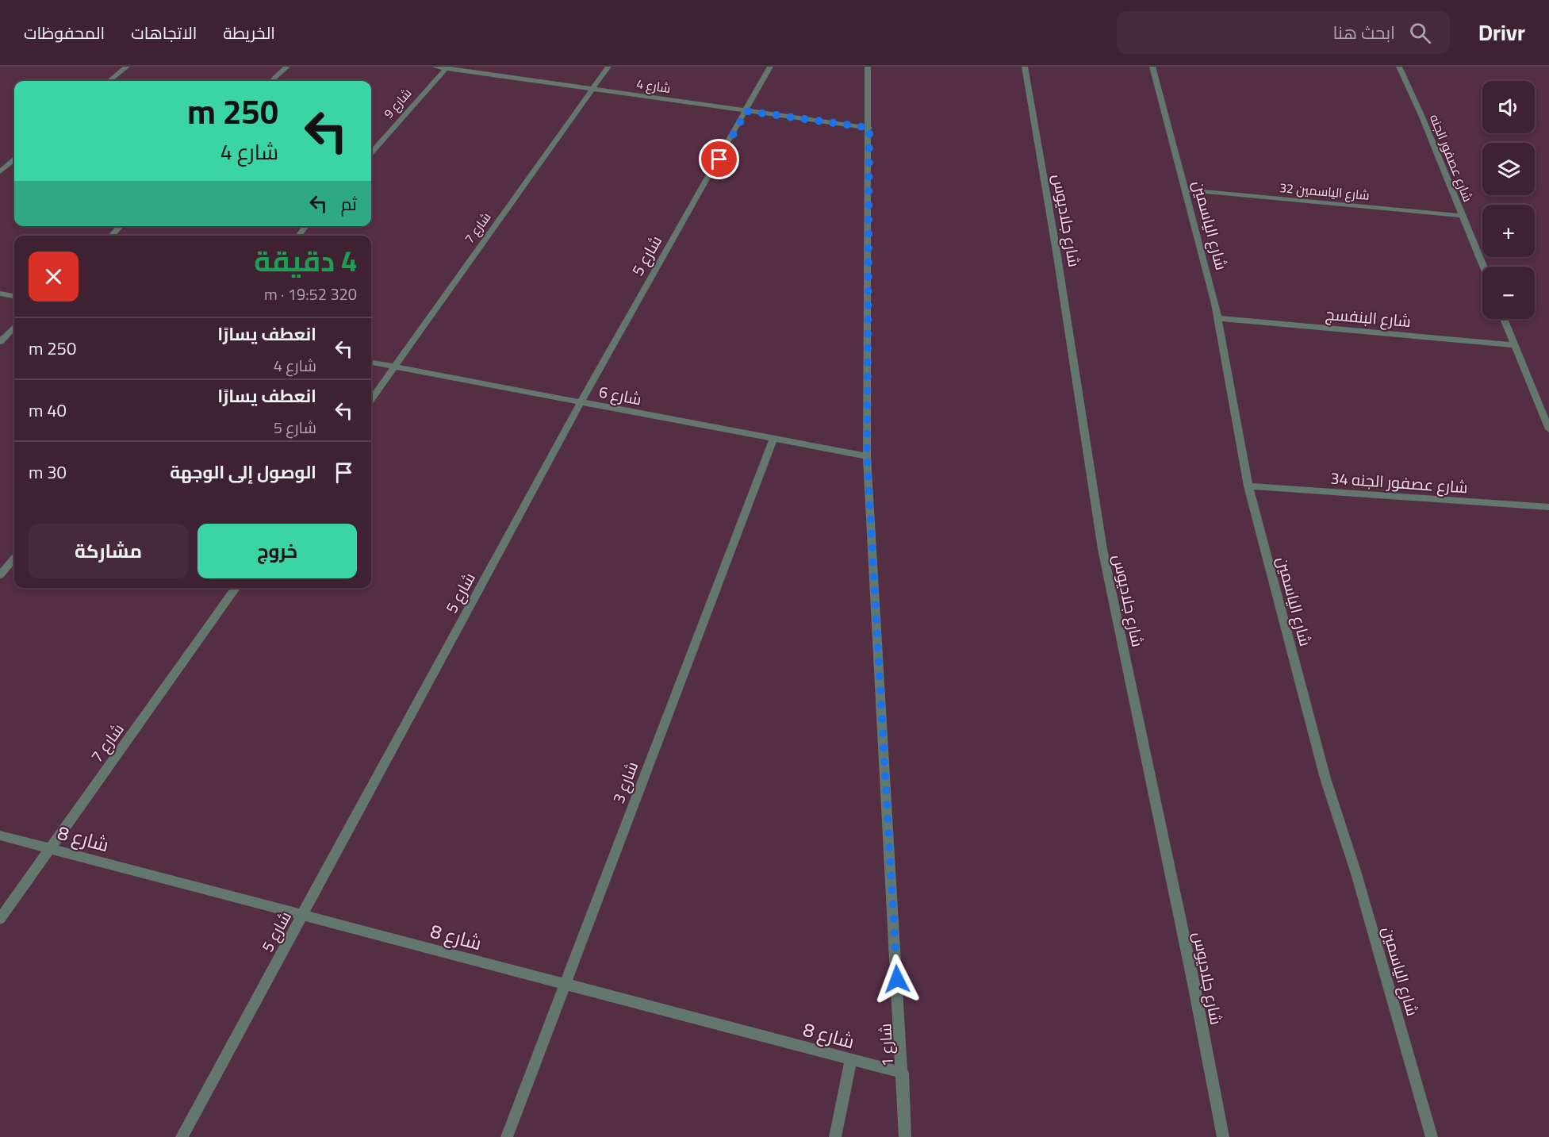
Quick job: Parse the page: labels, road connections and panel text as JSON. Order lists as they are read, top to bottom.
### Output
{
  "streets": {
    "street": [
      "شارع 4",
      "شارع 9",
      "شارع عصفور الجنه",
      "شارع الياسمين 32",
      "شارع جلاديوس",
      "شارع الياسمين",
      "شارع 7",
      "شارع 5",
      "شارع البنفسج",
      "شارع 6",
      "شارع عصفور الجنه 34",
      "شارع 3",
      "شارع 8",
      "شارع 1"
    ]
  },
  "crossings": [
    ["شارع 4", "شارع 9"],
    ["شارع 4", "شارع 7"],
    ["شارع 4", "شارع 5"],
    ["شارع 4", "شارع 1"],
    ["شارع عصفور الجنه", "شارع الياسمين 32"],
    ["شارع الياسمين 32", "شارع الياسمين"],
    ["شارع الياسمين", "شارع البنفسج"],
    ["شارع الياسمين", "شارع عصفور الجنه 34"],
    ["شارع 7", "شارع 6"],
    ["شارع 7", "شارع 8"],
    ["شارع 5", "شارع 6"],
    ["شارع 5", "شارع 8"],
    ["شارع 6", "شارع 3"],
    ["شارع 6", "شارع 1"],
    ["شارع 3", "شارع 8"],
    ["شارع 8", "شارع 1"]
  ],
  "page": {
    "header": "Drivr",
    "search": "ابحث هنا",
    "nav": ["الخريطة", "الاتجاهات", "المحفوظات"],
    "map_buttons": ["+", "−"],
    "turn": ["250 m", "شارع 4"],
    "then": "ثم",
    "heading": ["4 دقيقة", "320 m · 19:52"],
    "list": [
      {
        "name": "انعطف يسارًا",
        "note": "شارع 4",
        "value": "250 m"
      },
      {
        "name": "انعطف يسارًا",
        "note": "شارع 5",
        "value": "40 m"
      },
      {
        "name": "الوصول إلى الوجهة",
        "value": "30 m"
      }
    ],
    "buttons": ["خروج", "مشاركة"]
  }
}
